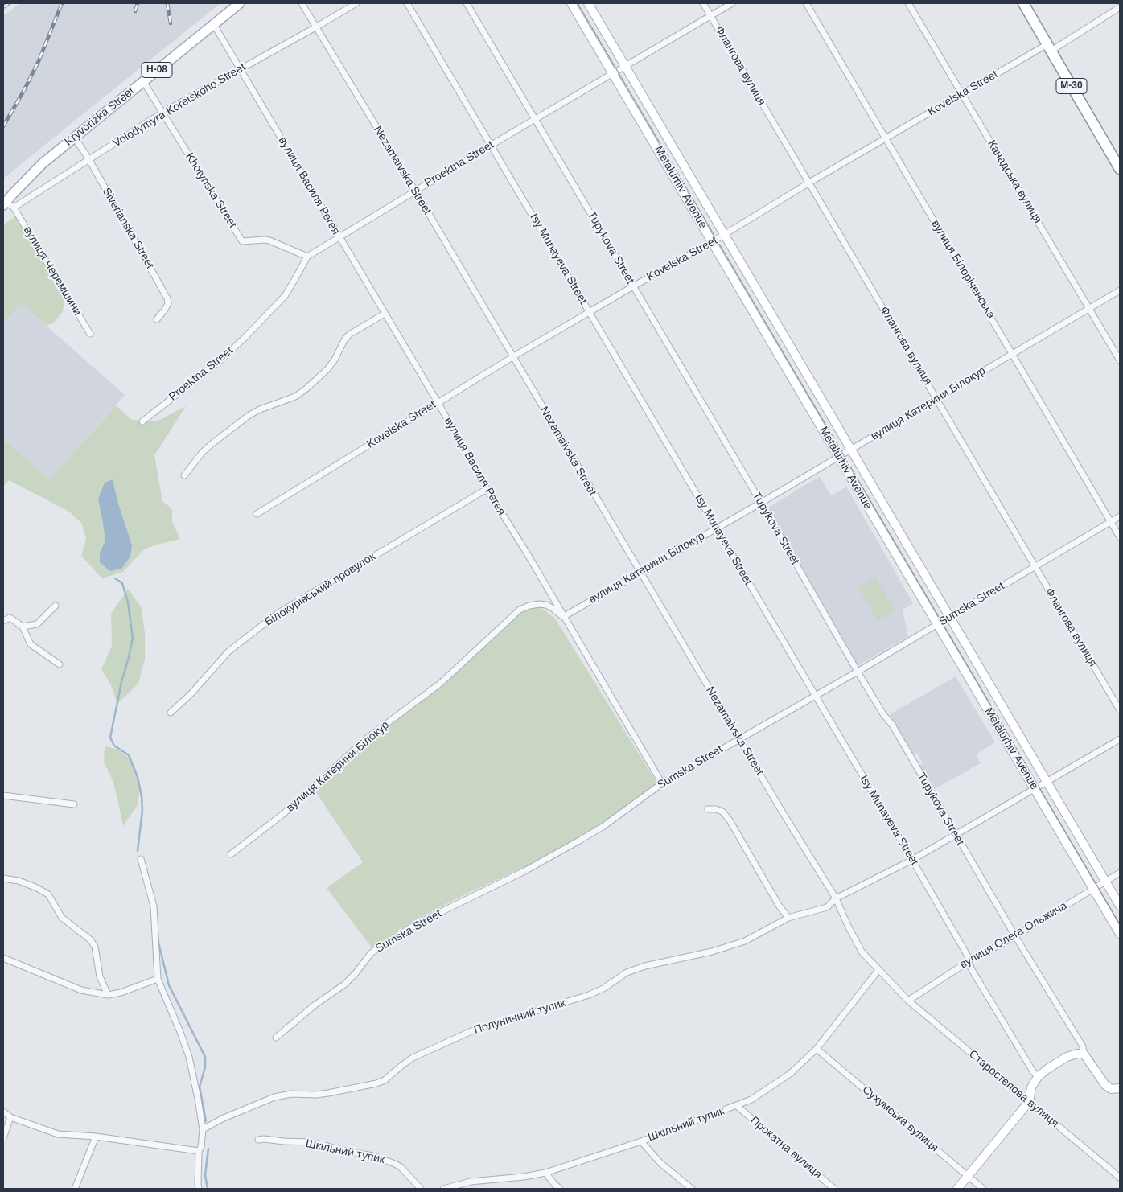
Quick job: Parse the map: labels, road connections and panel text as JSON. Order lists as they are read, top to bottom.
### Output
{
  "streets": {
    "highway": ["М-30"],
    "main road": ["Н-08", "Kryvorizka Street", "Metalurhiv Avenue"],
    "street": [
      "Флангова вулиця",
      "Kovelska Street",
      "Volodymyra Koretskoho Street",
      "Proektna Street",
      "Nezamaivska Street",
      "Канадська вулиця",
      "вулиця Василя Регея",
      "Khotynska Street",
      "Siverianska Street",
      "Tupykova Street",
      "Isy Munayeva Street",
      "вулиця Білоріченська",
      "вулиця Черемшини",
      "вулиця Катерини Білокур",
      "Білокурівський провулок",
      "Sumska Street",
      "вулиця Олега Ольжича",
      "Полуничний тупик",
      "Старостепова вулиця",
      "Сухумська вулиця",
      "Шкільний тупик",
      "Прокатна вулиця"
    ]
  },
  "crossings": [
    ["Флангова вулиця", "Kovelska Street"],
    ["Флангова вулиця", "Proektna Street"],
    ["Флангова вулиця", "вулиця Катерини Білокур"],
    ["Флангова вулиця", "Sumska Street"],
    ["М-30", "Kovelska Street"],
    ["Kovelska Street", "Nezamaivska Street"],
    ["Kovelska Street", "Канадська вулиця"],
    ["Kovelska Street", "вулиця Василя Регея"],
    ["Kovelska Street", "Metalurhiv Avenue"],
    ["Kovelska Street", "Tupykova Street"],
    ["Kovelska Street", "Isy Munayeva Street"],
    ["Kovelska Street", "вулиця Білоріченська"],
    ["Volodymyra Koretskoho Street", "Nezamaivska Street"],
    ["Volodymyra Koretskoho Street", "вулиця Василя Регея"],
    ["Volodymyra Koretskoho Street", "Khotynska Street"],
    ["Volodymyra Koretskoho Street", "Siverianska Street"],
    ["Volodymyra Koretskoho Street", "вулиця Черемшини"],
    ["Kryvorizka Street", "вулиця Василя Регея"],
    ["Kryvorizka Street", "Khotynska Street"],
    ["Kryvorizka Street", "Siverianska Street"],
    ["Proektna Street", "Nezamaivska Street"],
    ["Proektna Street", "вулиця Василя Регея"],
    ["Proektna Street", "Metalurhiv Avenue"],
    ["Proektna Street", "Khotynska Street"],
    ["Proektna Street", "Tupykova Street"],
    ["Proektna Street", "Isy Munayeva Street"],
    ["Nezamaivska Street", "вулиця Катерини Білокур"],
    ["Nezamaivska Street", "Sumska Street"],
    ["Nezamaivska Street", "Полуничний тупик"],
    ["Nezamaivska Street", "Старостепова вулиця"],
    ["Nezamaivska Street", "Шкільний тупик"],
    ["Канадська вулиця", "вулиця Катерини Білокур"],
    ["вулиця Василя Регея", "вулиця Катерини Білокур"],
    ["вулиця Василя Регея", "Білокурівський провулок"],
    ["вулиця Василя Регея", "Sumska Street"],
    ["Metalurhiv Avenue", "вулиця Катерини Білокур"],
    ["Metalurhiv Avenue", "Sumska Street"],
    ["Metalurhiv Avenue", "вулиця Олега Ольжича"],
    ["Metalurhiv Avenue", "Полуничний тупик"],
    ["Tupykova Street", "вулиця Катерини Білокур"],
    ["Tupykova Street", "Sumska Street"],
    ["Tupykova Street", "вулиця Олега Ольжича"],
    ["Tupykova Street", "Полуничний тупик"],
    ["Isy Munayeva Street", "вулиця Катерини Білокур"],
    ["Isy Munayeva Street", "Sumska Street"],
    ["Isy Munayeva Street", "вулиця Олега Ольжича"],
    ["Isy Munayeva Street", "Полуничний тупик"],
    ["вулиця Білоріченська", "вулиця Катерини Білокур"],
    ["вулиця Білоріченська", "Sumska Street"],
    ["вулиця Олега Ольжича", "Старостепова вулиця"],
    ["Старостепова вулиця", "Шкільний тупик"],
    ["Сухумська вулиця", "Шкільний тупик"],
    ["Шкільний тупик", "Прокатна вулиця"]
  ]
}
